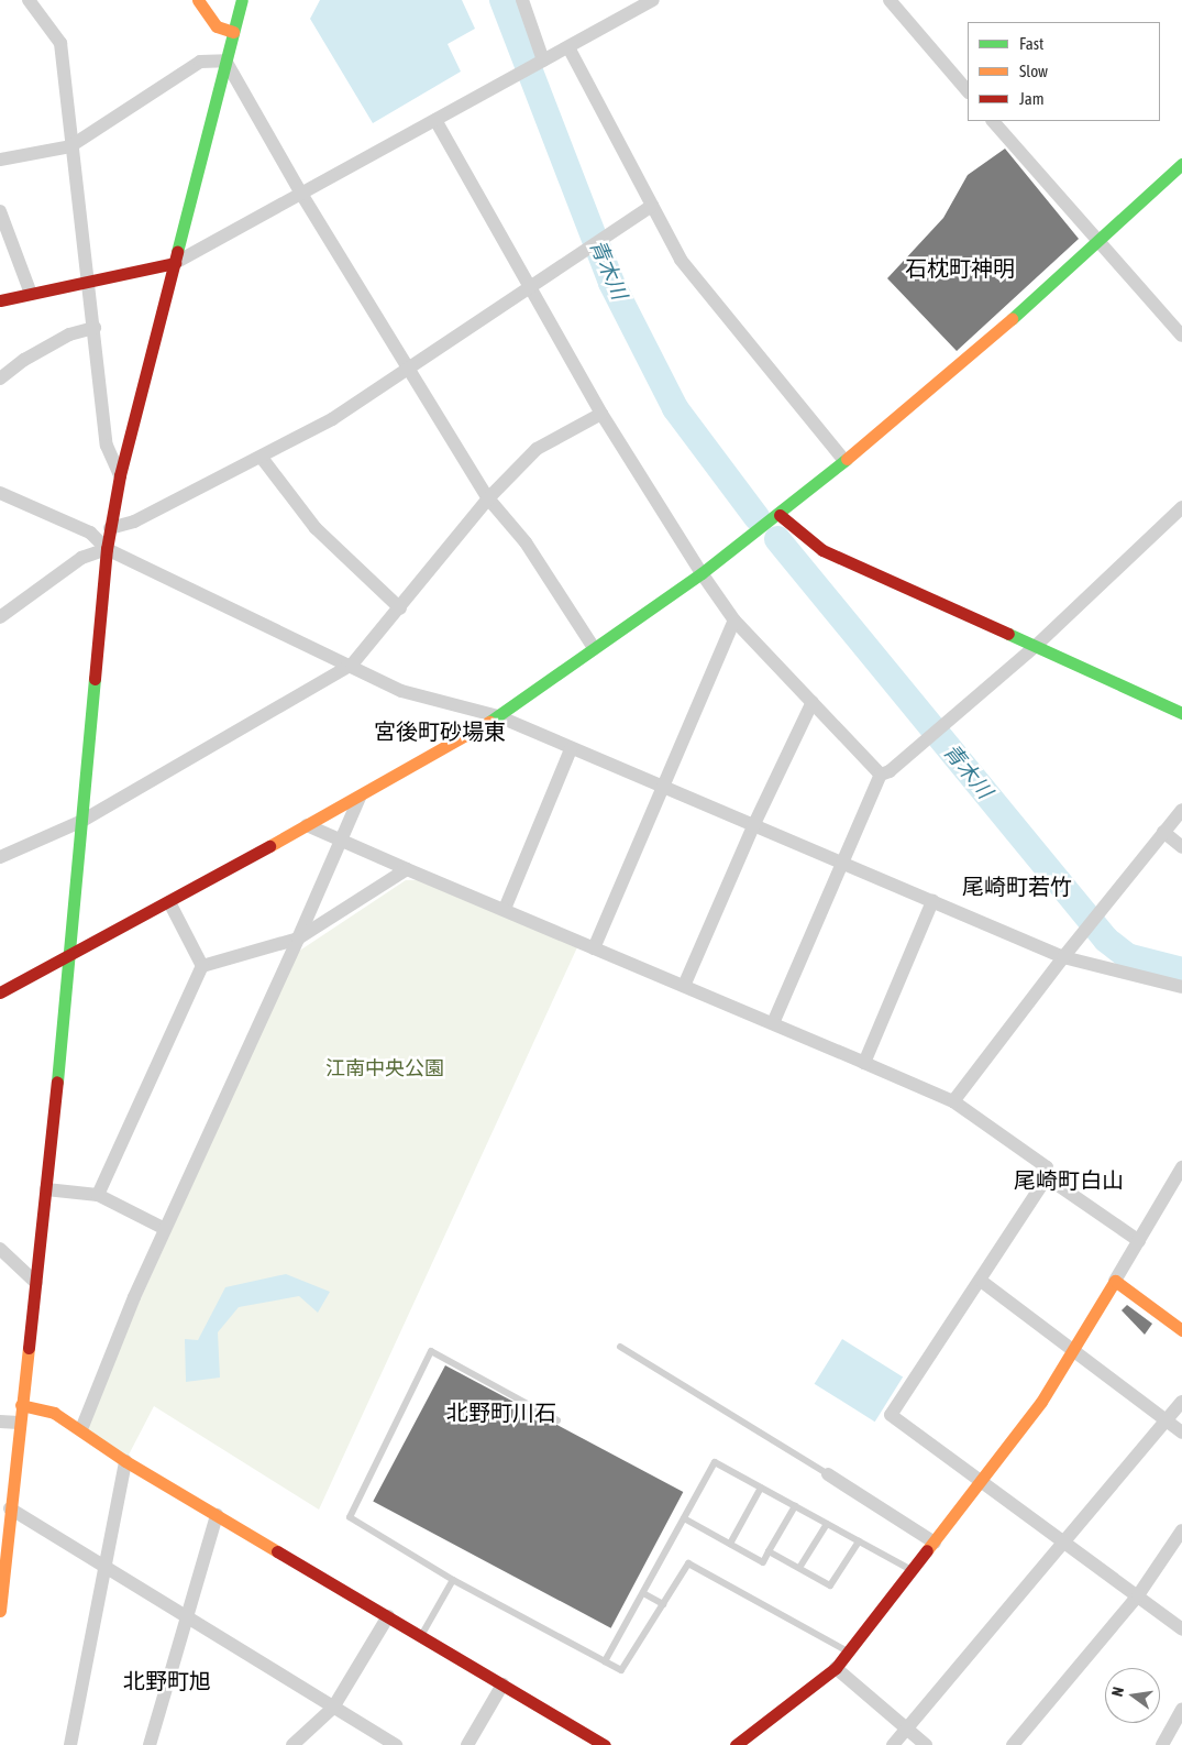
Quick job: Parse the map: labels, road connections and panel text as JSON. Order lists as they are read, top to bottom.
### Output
{
  "districts": [
    "石枕町神明",
    "宮後町砂場東",
    "尾崎町若竹",
    "尾崎町白山",
    "北野町川石",
    "北野町旭"
  ],
  "water": ["青木川"],
  "parks": ["江南中央公園"],
  "legend": ["Fast", "Slow", "Jam"],
  "north": "left"
}
